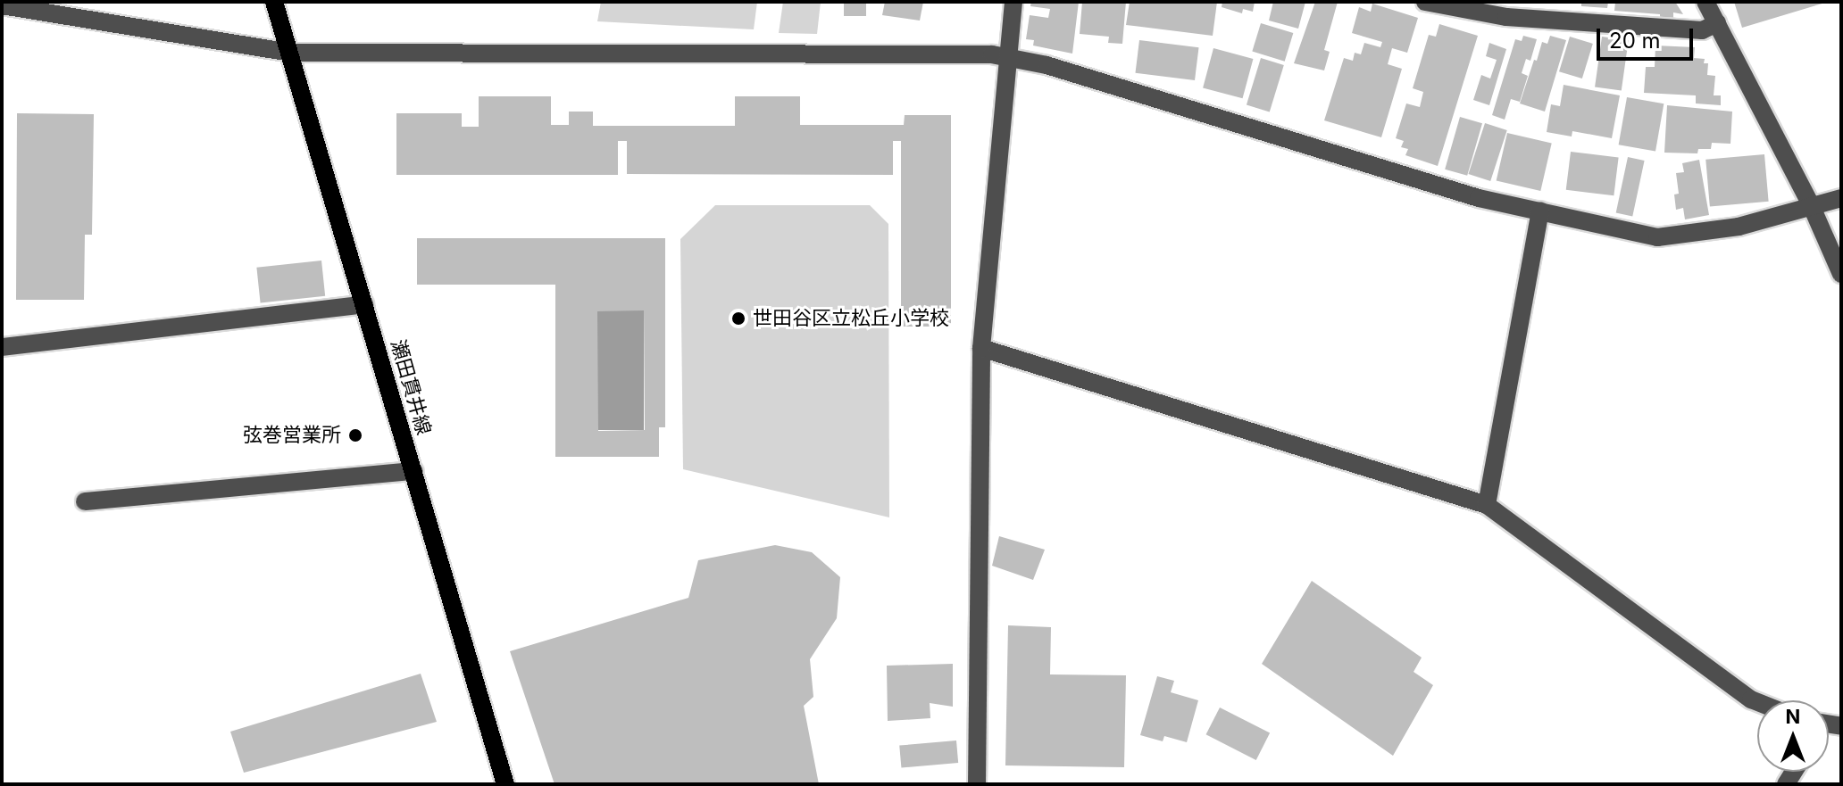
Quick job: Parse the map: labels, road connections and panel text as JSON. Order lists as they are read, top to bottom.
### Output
{
  "streets": {
    "main road": ["瀬田貫井線"]
  },
  "places": ["世田谷区立松丘小学校", "弦巻営業所"],
  "scale_bar": "20 m",
  "north": "top"
}
